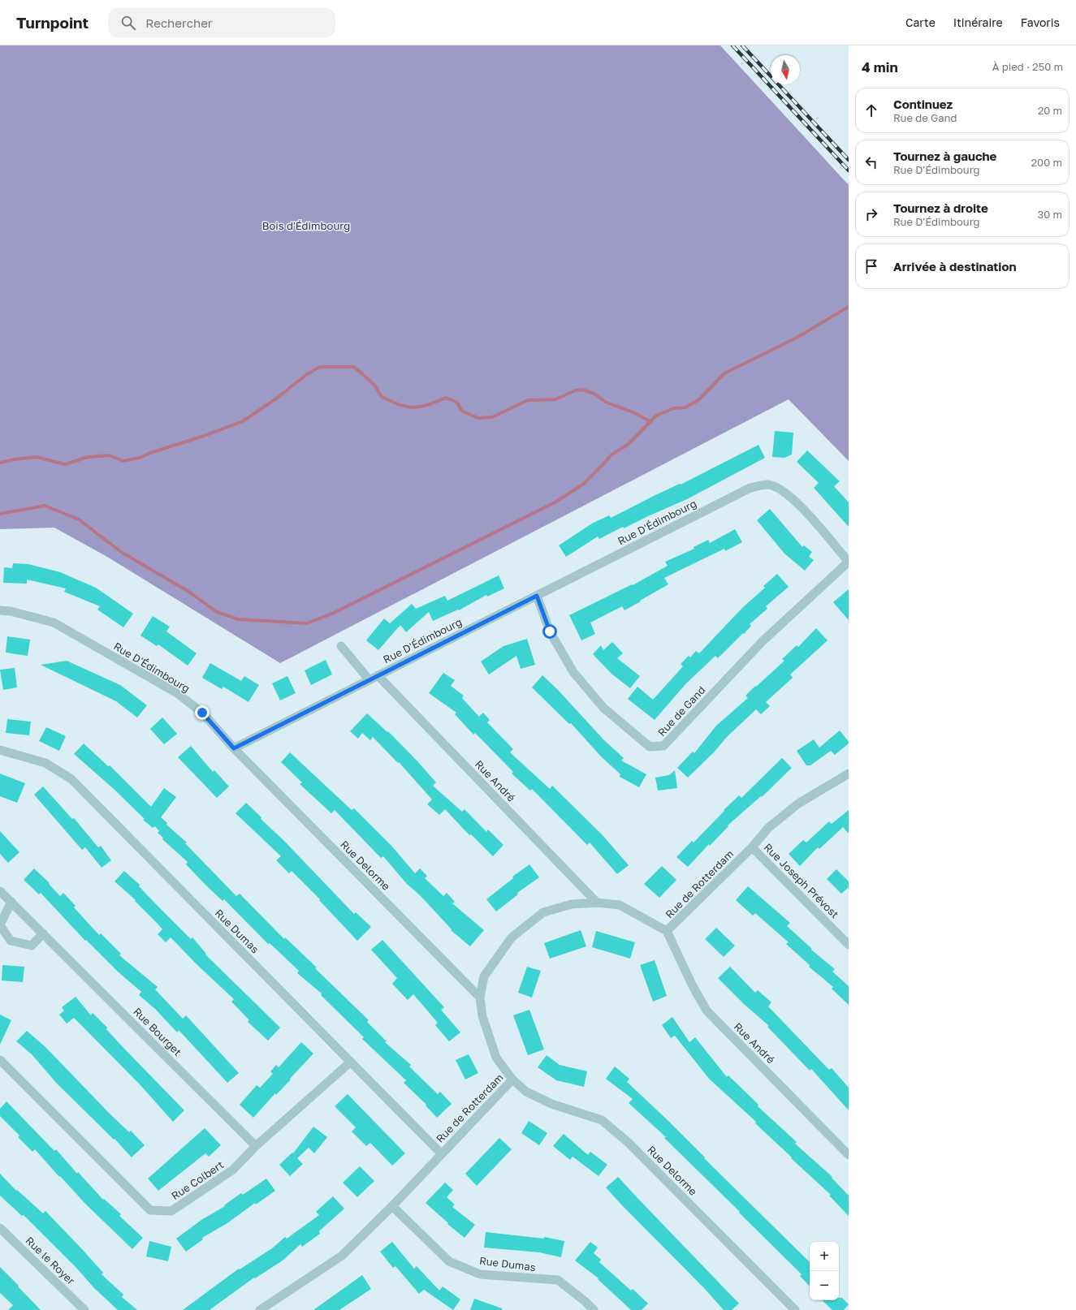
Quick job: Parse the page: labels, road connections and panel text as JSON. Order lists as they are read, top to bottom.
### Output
{
  "streets": {
    "street": [
      "Rue D'Édimbourg",
      "Rue de Gand",
      "Rue André",
      "Rue Delorme",
      "Rue Joseph Prévost",
      "Rue de Rotterdam",
      "Rue Dumas",
      "Rue Bourget",
      "Rue Colbert",
      "Rue le Royer"
    ]
  },
  "crossings": [
    ["Rue D'Édimbourg", "Rue de Gand"],
    ["Rue D'Édimbourg", "Rue André"],
    ["Rue D'Édimbourg", "Rue Delorme"],
    ["Rue André", "Rue de Rotterdam"],
    ["Rue Delorme", "Rue de Rotterdam"],
    ["Rue Joseph Prévost", "Rue de Rotterdam"],
    ["Rue de Rotterdam", "Rue Dumas"],
    ["Rue Dumas", "Rue Colbert"],
    ["Rue Bourget", "Rue Colbert"]
  ],
  "parks": ["Bois d'Édimbourg"],
  "north": "bottom",
  "page": {
    "header": "Turnpoint",
    "search": "Rechercher",
    "nav": ["Carte", "Itinéraire", "Favoris"],
    "heading": ["4 min", "À pied · 250 m"],
    "list": [
      ["Continuez", "Rue de Gand", "20 m"],
      ["Tournez à gauche", "Rue D'Édimbourg", "200 m"],
      ["Tournez à droite", "Rue D'Édimbourg", "30 m"],
      "Arrivée à destination"
    ],
    "map_buttons": ["+", "−"]
  }
}
